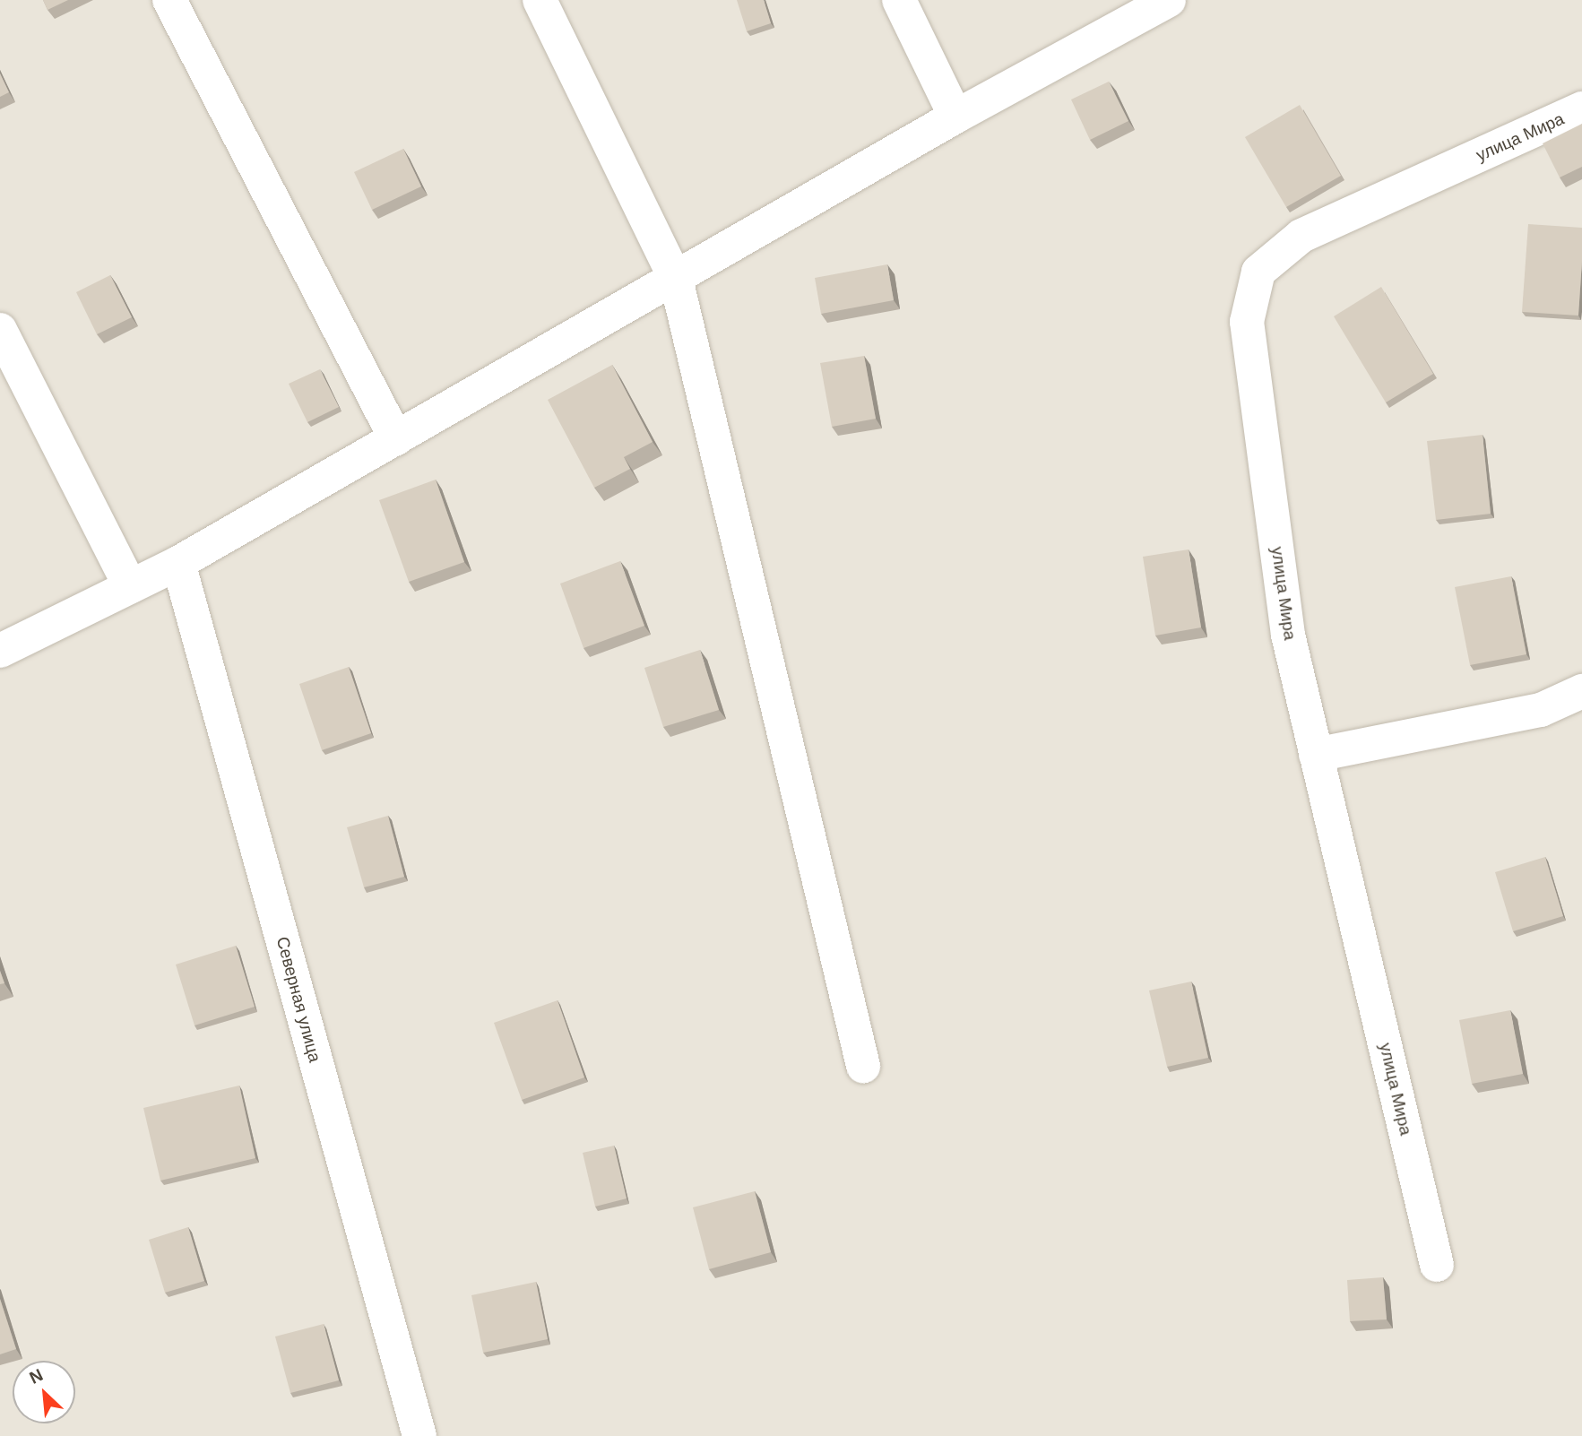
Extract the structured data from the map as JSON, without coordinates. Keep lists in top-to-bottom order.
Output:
{
  "streets": {
    "street": ["улица Мира", "Северная улица"]
  },
  "north": "top left"
}
